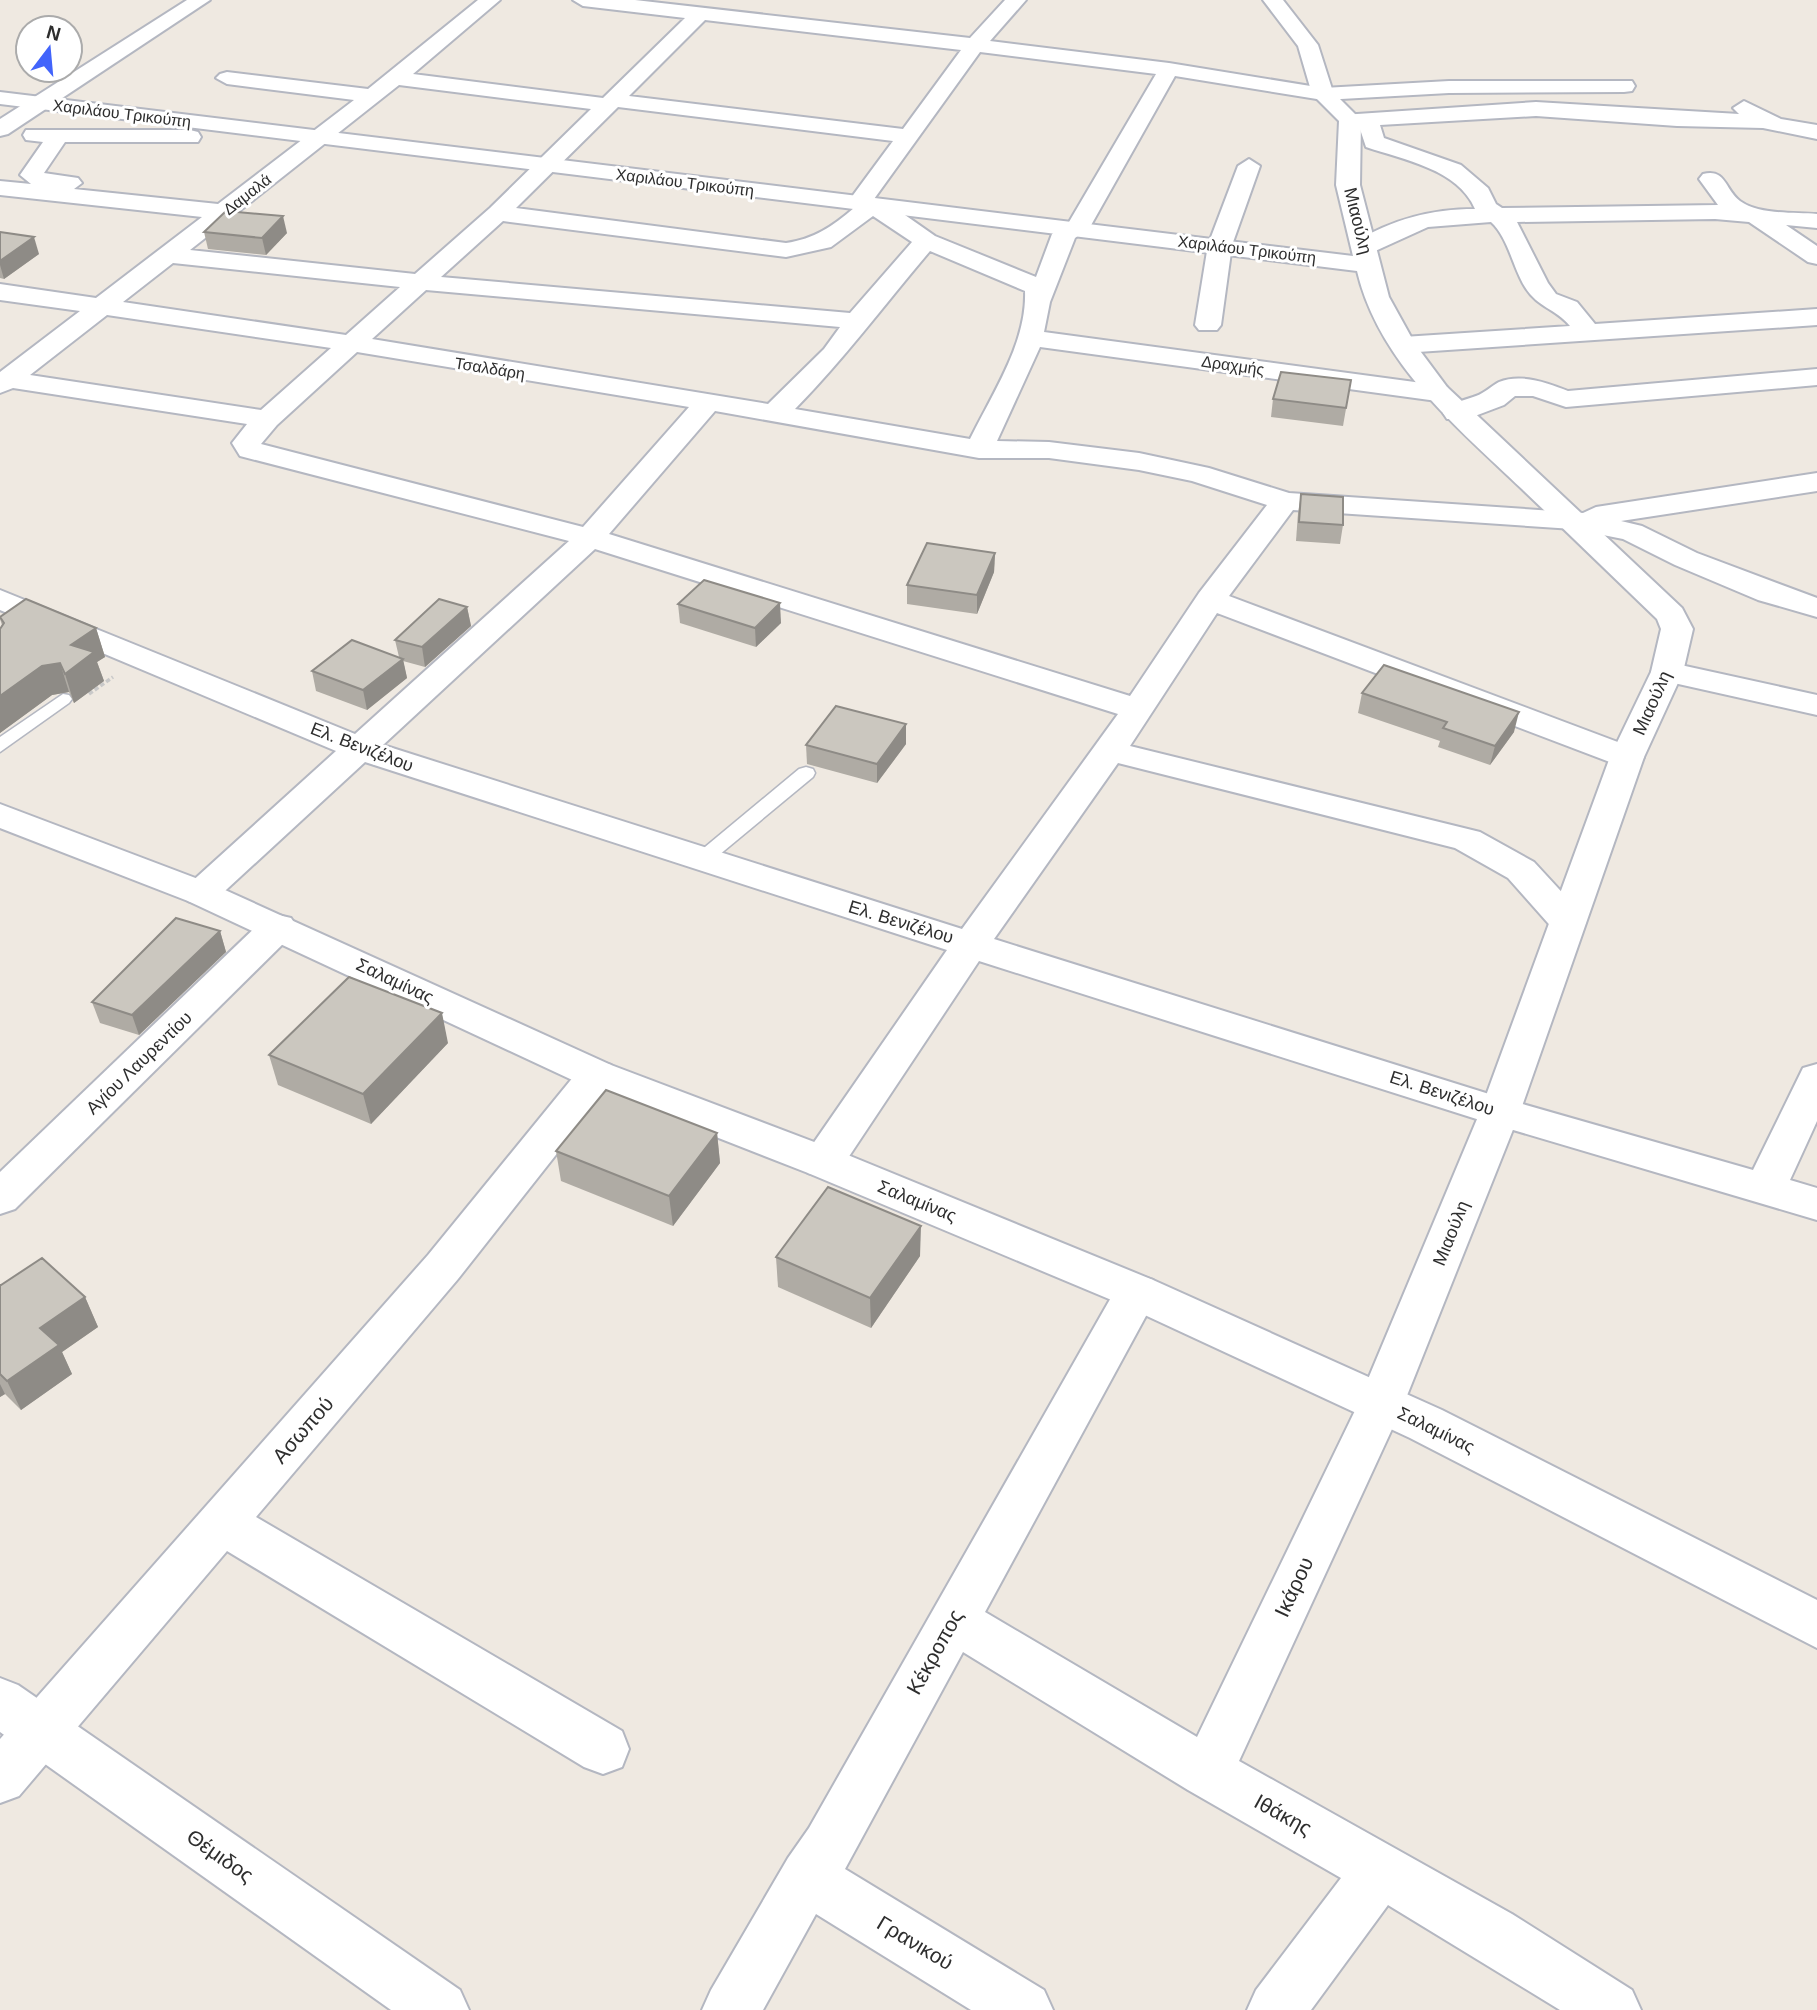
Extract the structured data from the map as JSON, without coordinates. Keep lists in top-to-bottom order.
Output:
{
  "streets": {
    "street": [
      "Χαριλάου Τρικούπη",
      "Δαμαλά",
      "Μιαούλη",
      "Δραχμής",
      "Τσαλδάρη",
      "Ελ. Βενιζέλου",
      "Σαλαμίνας",
      "Αγίου Λαυρεντίου",
      "Ασωπού",
      "Ικάρου",
      "Κέκροπος",
      "Ιθάκης",
      "Θέμιδος",
      "Γρανικού"
    ]
  },
  "crossings": [
    ["Χαριλάου Τρικούπη", "Δαμαλά"],
    ["Χαριλάου Τρικούπη", "Μιαούλη"],
    ["Δαμαλά", "Τσαλδάρη"],
    ["Μιαούλη", "Δραχμής"],
    ["Μιαούλη", "Τσαλδάρη"],
    ["Μιαούλη", "Ελ. Βενιζέλου"],
    ["Μιαούλη", "Σαλαμίνας"],
    ["Μιαούλη", "Ικάρου"],
    ["Σαλαμίνας", "Αγίου Λαυρεντίου"],
    ["Σαλαμίνας", "Ασωπού"],
    ["Σαλαμίνας", "Ικάρου"],
    ["Σαλαμίνας", "Κέκροπος"],
    ["Ασωπού", "Θέμιδος"],
    ["Ικάρου", "Ιθάκης"],
    ["Κέκροπος", "Ιθάκης"],
    ["Κέκροπος", "Γρανικού"]
  ],
  "north": "top"
}
